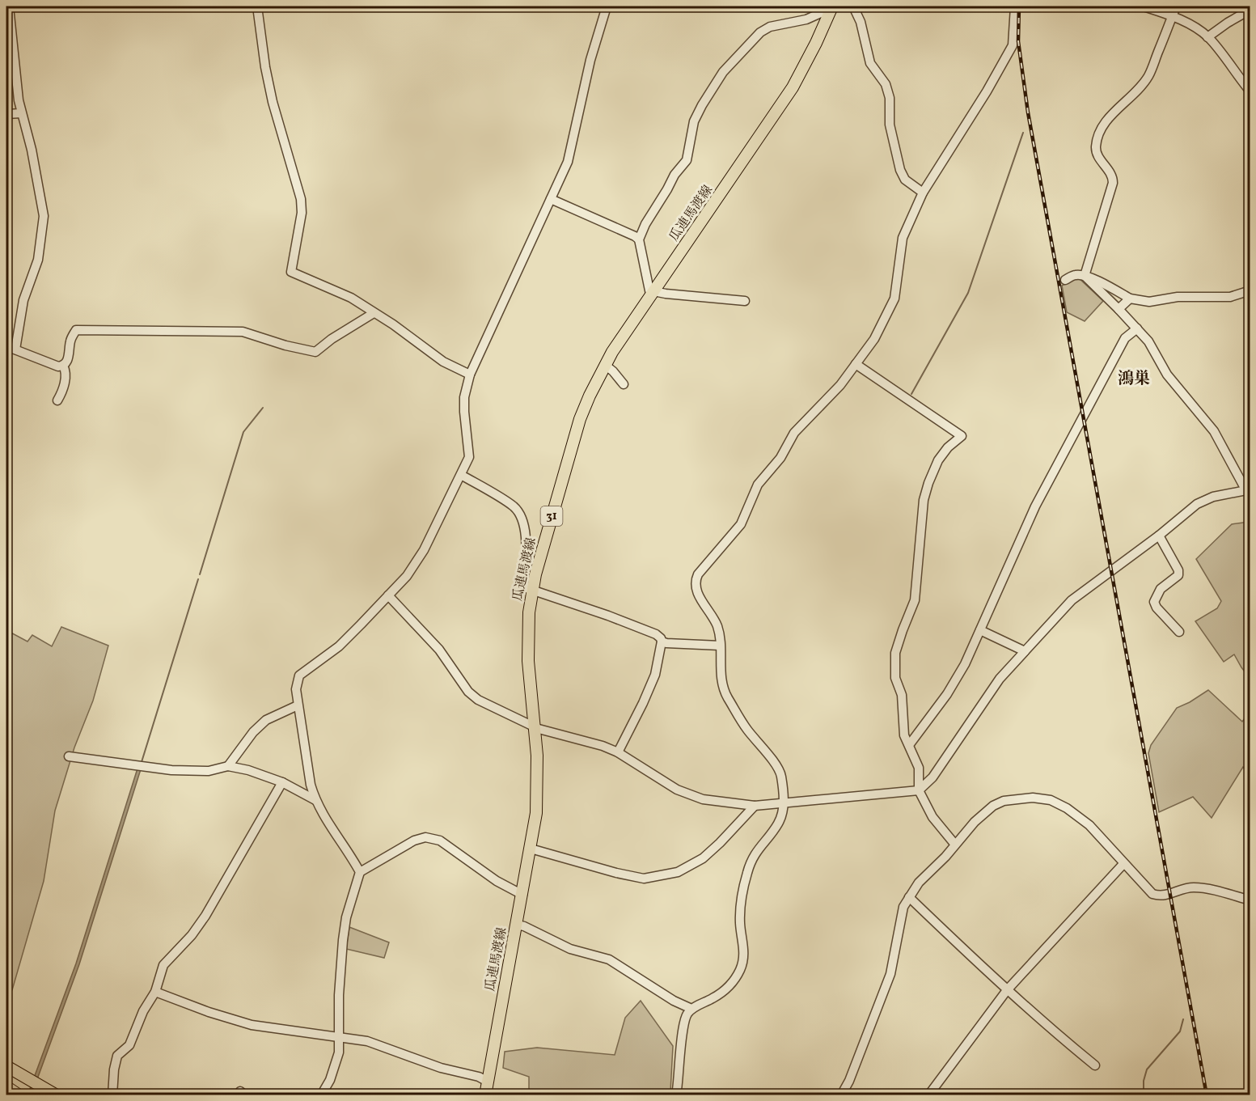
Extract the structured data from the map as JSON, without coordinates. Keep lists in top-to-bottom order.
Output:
{
  "streets": {
    "main road": ["瓜連馬渡線", "31"]
  },
  "districts": ["鴻巣"]
}
